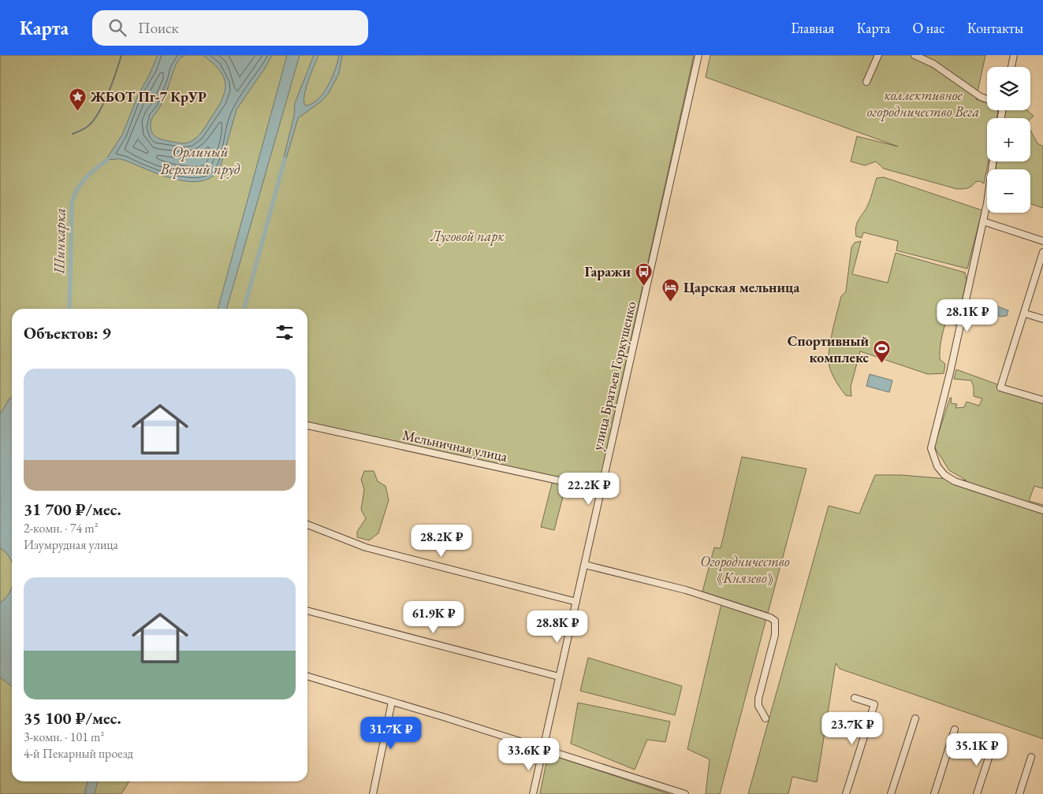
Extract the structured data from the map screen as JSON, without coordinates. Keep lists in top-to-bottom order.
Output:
{
  "streets": {
    "street": ["улица Братьев Горкушенко", "Мельничная улица"]
  },
  "crossings": [
    ["улица Братьев Горкушенко", "Мельничная улица"]
  ],
  "water": ["Орлиный Верхний пруд", "Шинкарка"],
  "parks": ["коллективное огородничество Вега", "Луговой парк", "Огородничество 《Князево》"],
  "places": {
    "place": ["ЖБОТ Пг-7 КрУР"],
    "bus stop": ["Гаражи"],
    "hotel": ["Царская мельница"],
    "sports": ["Спортивный комплекс"]
  },
  "page": {
    "header": "Карта",
    "search": "Поиск",
    "nav": [
      "Главная",
      "Карта",
      "О нас",
      "Контакты"
    ],
    "map_buttons": ["+", "−"],
    "price": [
      "28.1K ₽",
      "22.2K ₽",
      "28.2K ₽",
      "61.9K ₽",
      "28.8K ₽",
      "23.7K ₽",
      "31.7K ₽",
      "35.1K ₽",
      "33.6K ₽"
    ],
    "heading": "Объектов: 9",
    "list": [
      {
        "name": "31 700 ₽/мес.",
        "note": "2-комн. · 74 m² · Изумрудная улица"
      },
      {
        "name": "35 100 ₽/мес.",
        "note": "3-комн. · 101 m² · 4-й Пекарный проезд"
      }
    ]
  }
}
